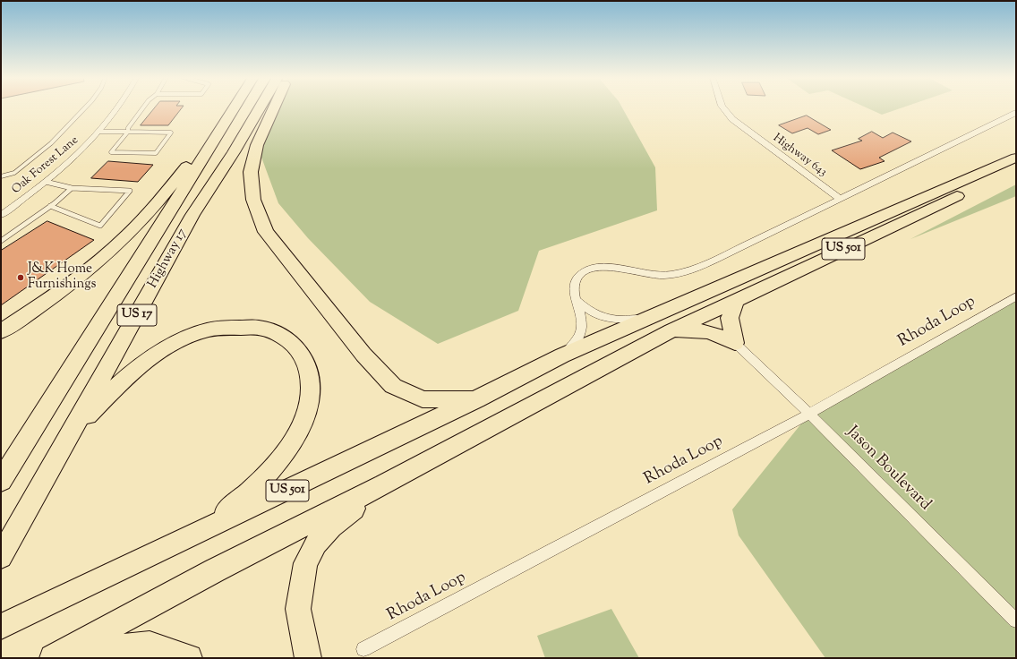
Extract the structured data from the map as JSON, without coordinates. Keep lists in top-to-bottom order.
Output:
{
  "streets": {
    "highway": ["US 501", "Highway 17", "US 17"],
    "street": [
      "Highway 643",
      "Oak Forest Lane",
      "Rhoda Loop",
      "Jason Boulevard"
    ]
  },
  "crossings": [
    ["Rhoda Loop", "Jason Boulevard"]
  ],
  "places": ["J&K Home Furnishings"]
}
